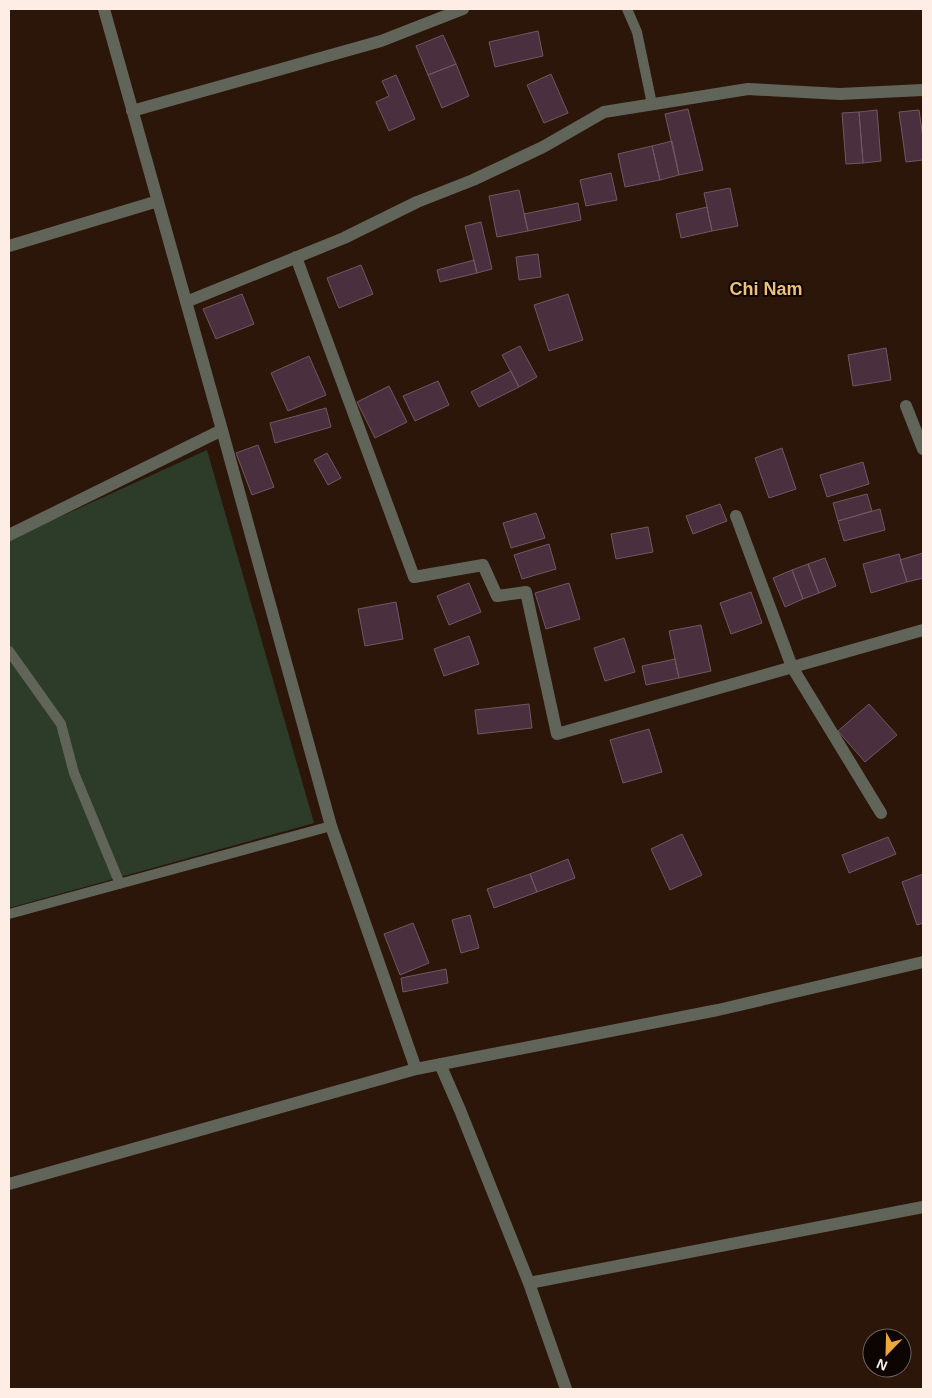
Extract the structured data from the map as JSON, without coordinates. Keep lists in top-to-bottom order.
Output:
{
  "districts": ["Chi Nam"],
  "north": "bottom left"
}
